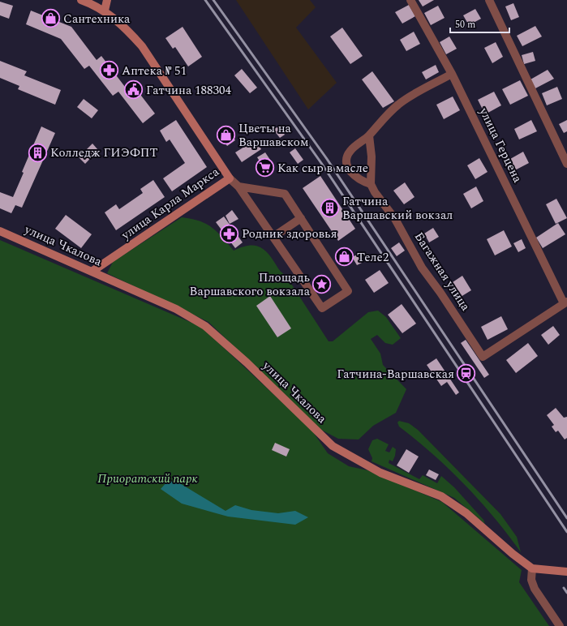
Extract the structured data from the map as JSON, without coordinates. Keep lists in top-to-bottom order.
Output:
{
  "streets": {
    "main road": ["улица Карла Маркса", "улица Чкалова"],
    "street": ["улица Герцена", "Багажная улица"]
  },
  "crossings": [
    ["улица Герцена", "Багажная улица"],
    ["улица Карла Маркса", "улица Чкалова"]
  ],
  "parks": ["Приоратский парк"],
  "places": {
    "shop": ["Сантехника", "Цветы на Варшавском", "Теле2"],
    "pharmacy": ["Аптека № 51", "Родник здоровья"],
    "public building": ["Гатчина 188304"],
    "building": ["Колледж ГИЭФПТ", "Гатчина Варшавский вокзал"],
    "supermarket": ["Как сыр в масле"],
    "place": ["Площадь Варшавского вокзала"],
    "station": ["Гатчина-Варшавская"]
  },
  "scale_bar": "50 m"
}
